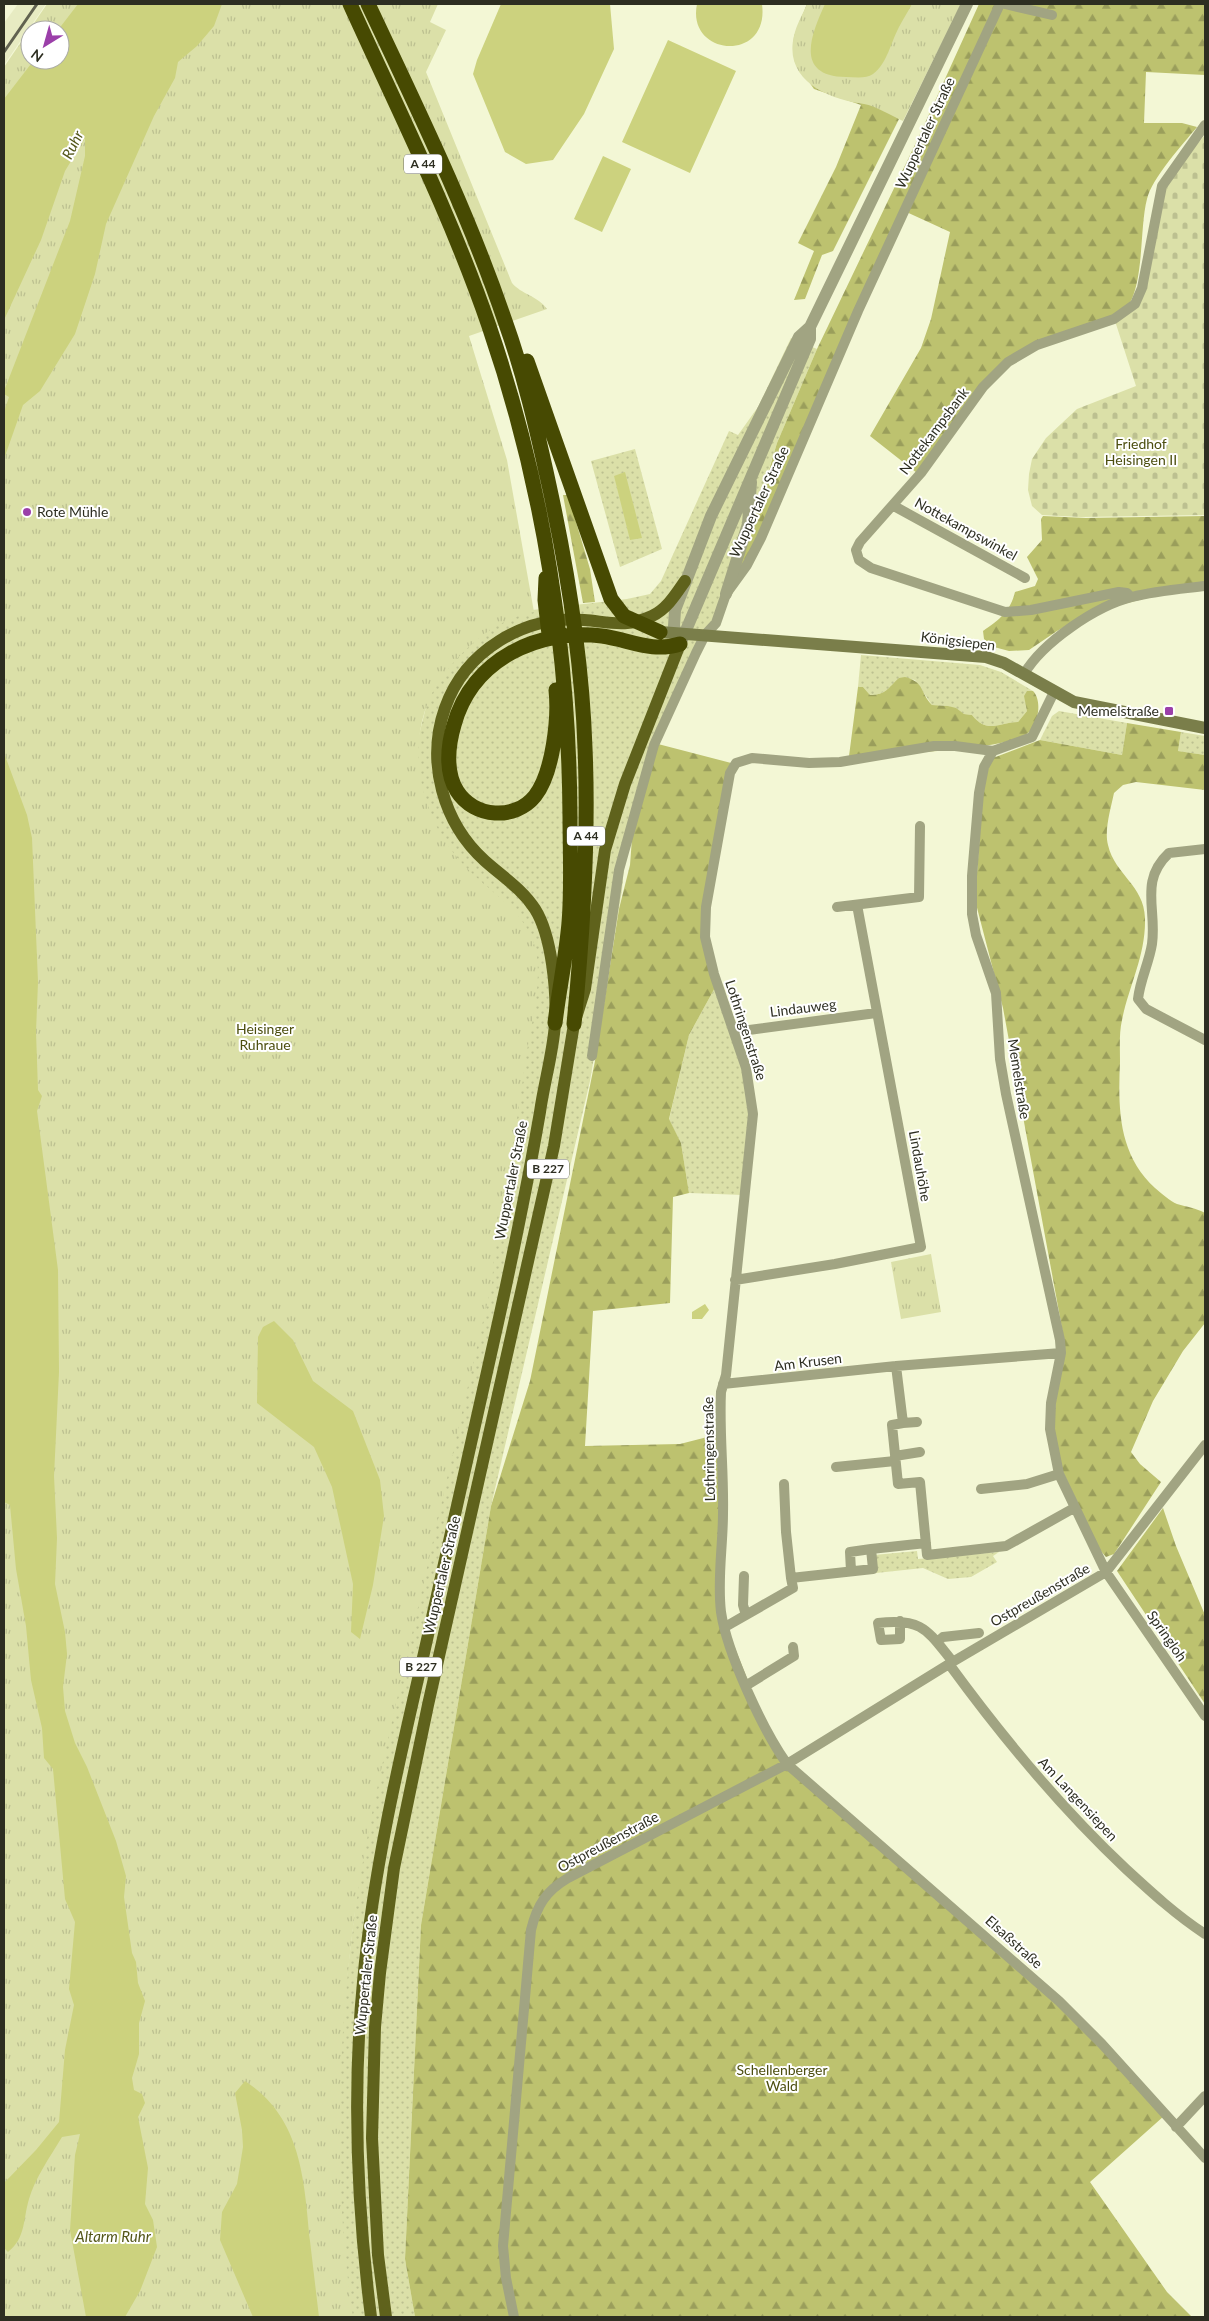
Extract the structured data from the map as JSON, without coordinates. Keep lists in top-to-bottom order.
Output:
{
  "streets": {
    "highway": ["A 44"],
    "main road": ["Wuppertaler Straße", "Königsiepen", "B 227"],
    "street": [
      "Nottekampsbank",
      "Nottekampswinkel",
      "Lindauweg",
      "Lothringenstraße",
      "Memelstraße",
      "Lindauhöhe",
      "Am Krusen",
      "Ostpreußenstraße",
      "Springloh",
      "Am Langensiepen",
      "Elsaßstraße"
    ]
  },
  "crossings": [
    ["Wuppertaler Straße", "A 44"],
    ["Wuppertaler Straße", "Königsiepen"],
    ["Nottekampsbank", "Nottekampswinkel"],
    ["Lindauweg", "Lothringenstraße"],
    ["Lindauweg", "Lindauhöhe"],
    ["Lothringenstraße", "Memelstraße"],
    ["Lothringenstraße", "Lindauhöhe"],
    ["Lothringenstraße", "Am Krusen"],
    ["Lothringenstraße", "Ostpreußenstraße"],
    ["Lothringenstraße", "Elsaßstraße"],
    ["Memelstraße", "Am Krusen"],
    ["Memelstraße", "Ostpreußenstraße"],
    ["Memelstraße", "Springloh"],
    ["Ostpreußenstraße", "Springloh"],
    ["Ostpreußenstraße", "Am Langensiepen"],
    ["Ostpreußenstraße", "Elsaßstraße"]
  ],
  "water": ["Ruhr", "Altarm Ruhr"],
  "parks": ["Friedhof Heisingen II", "Heisinger Ruhraue", "Schellenberger Wald"],
  "places": {
    "other": ["Rote Mühle"],
    "transit": ["Memelstraße"]
  },
  "north": "bottom left"
}
